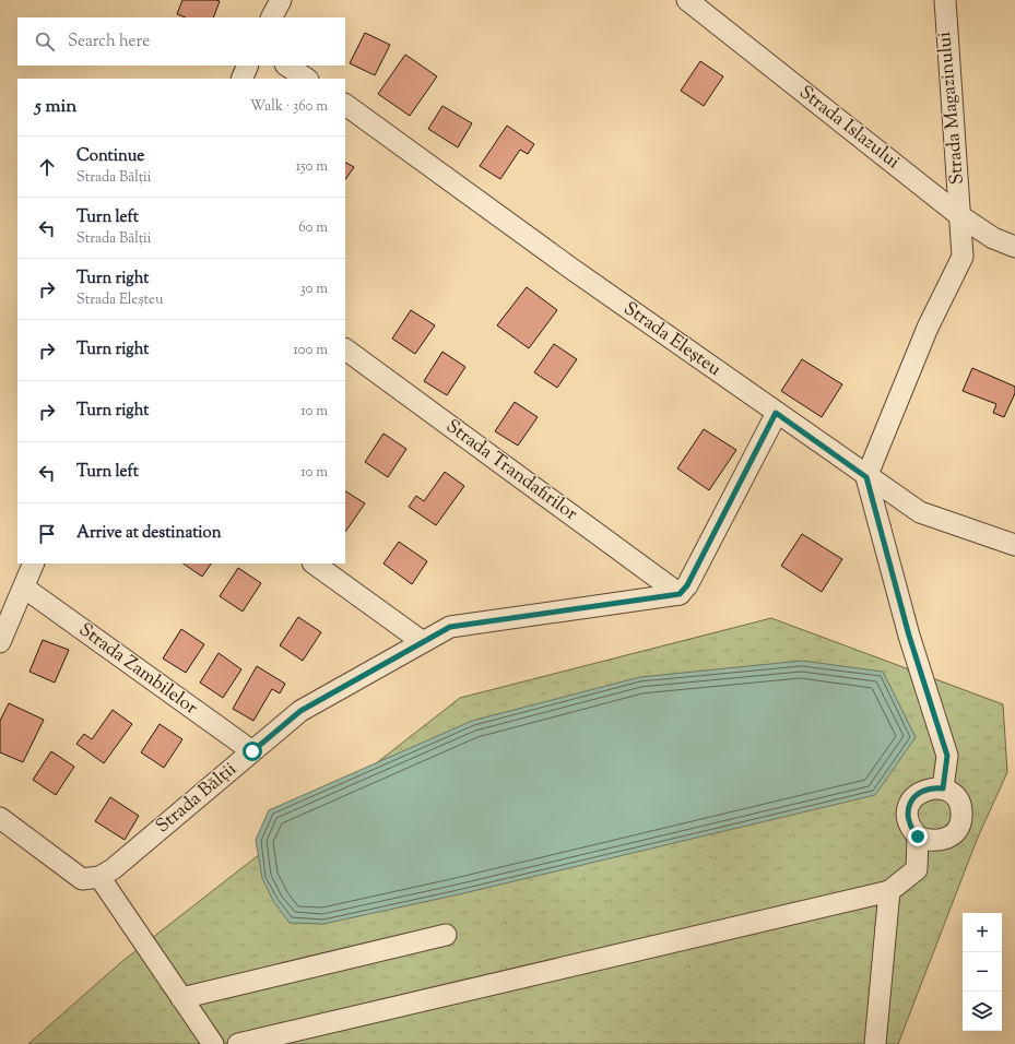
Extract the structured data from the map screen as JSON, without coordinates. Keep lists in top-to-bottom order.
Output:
{
  "streets": {
    "street": [
      "Strada Magazinului",
      "Strada Islazului",
      "Strada Eleșteu",
      "Strada Trandafirilor",
      "Strada Zambilelor",
      "Strada Bălții"
    ]
  },
  "crossings": [
    ["Strada Magazinului", "Strada Islazului"],
    ["Strada Magazinului", "Strada Eleșteu"],
    ["Strada Trandafirilor", "Strada Bălții"],
    ["Strada Zambilelor", "Strada Bălții"]
  ],
  "page": {
    "search": "Search here",
    "heading": ["5 min", "Walk · 360 m"],
    "list": [
      ["Continue", "Strada Bălții", "150 m"],
      ["Turn left", "Strada Bălții", "60 m"],
      ["Turn right", "Strada Eleșteu", "30 m"],
      ["Turn right", "100 m"],
      ["Turn right", "10 m"],
      ["Turn left", "10 m"],
      "Arrive at destination"
    ],
    "map_buttons": ["+", "−"]
  }
}
